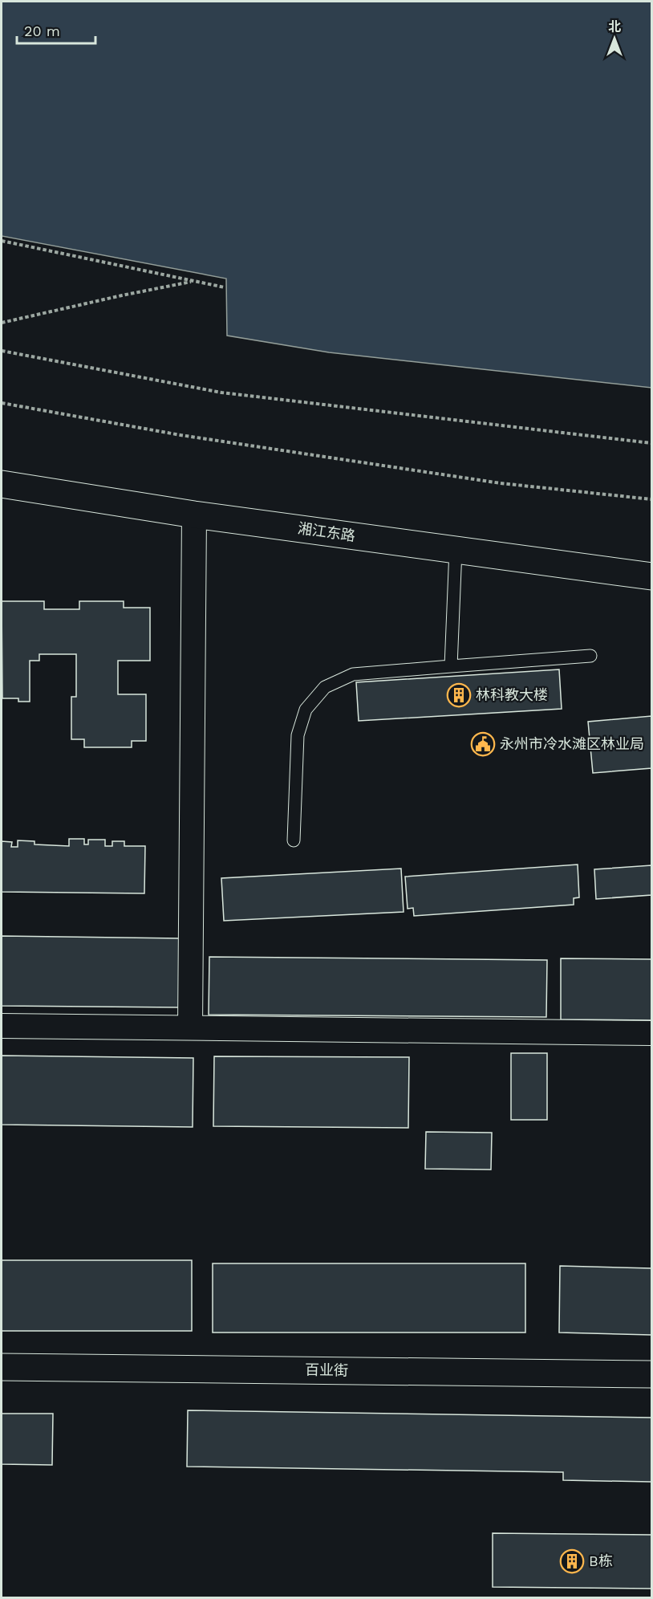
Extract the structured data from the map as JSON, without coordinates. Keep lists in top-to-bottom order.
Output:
{
  "streets": {
    "main road": ["湘江东路", "百业街"]
  },
  "places": {
    "building": ["林科教大楼", "B栋"],
    "public building": ["永州市冷水滩区林业局"]
  },
  "scale_bar": "20 m",
  "north": "top"
}
